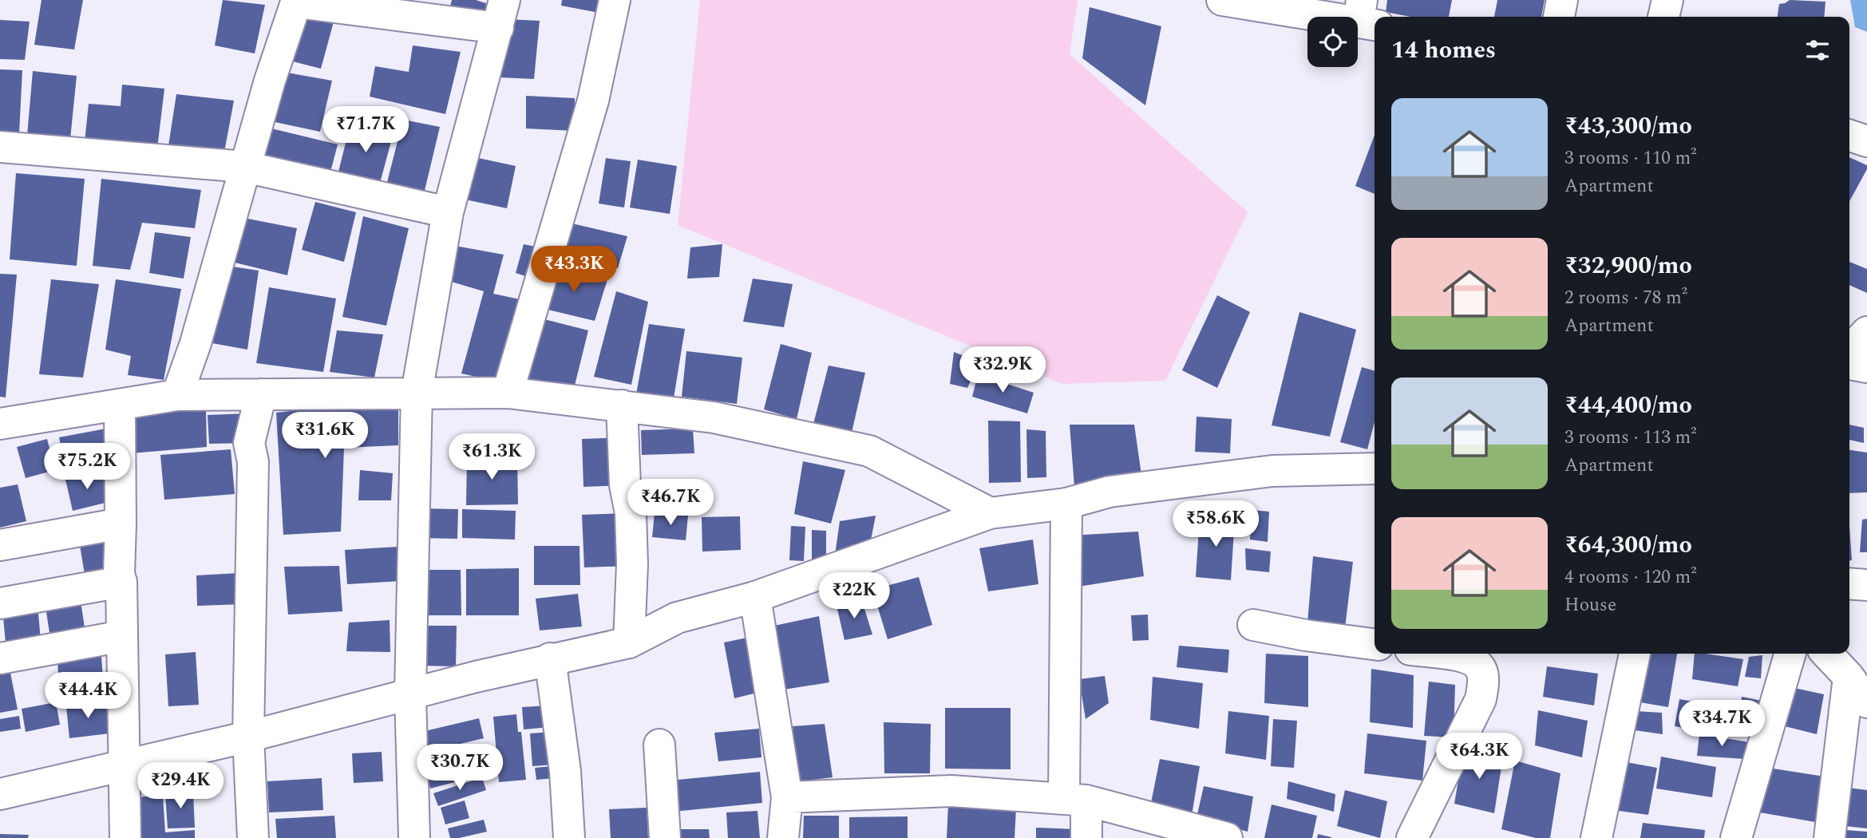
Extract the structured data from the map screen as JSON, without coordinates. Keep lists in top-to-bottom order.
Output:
{
  "page": {
    "heading": "14 homes",
    "list": [
      {
        "name": "₹43,300/mo",
        "note": "3 rooms · 110 m² · Apartment"
      },
      {
        "name": "₹32,900/mo",
        "note": "2 rooms · 78 m² · Apartment"
      },
      {
        "name": "₹44,400/mo",
        "note": "3 rooms · 113 m² · Apartment"
      },
      {
        "name": "₹64,300/mo",
        "note": "4 rooms · 120 m² · House"
      }
    ],
    "price": [
      "₹71.7K",
      "₹43.3K",
      "₹32.9K",
      "₹31.6K",
      "₹61.3K",
      "₹75.2K",
      "₹46.7K",
      "₹58.6K",
      "₹22K",
      "₹44.4K",
      "₹34.7K",
      "₹64.3K",
      "₹30.7K",
      "₹29.4K"
    ]
  }
}
